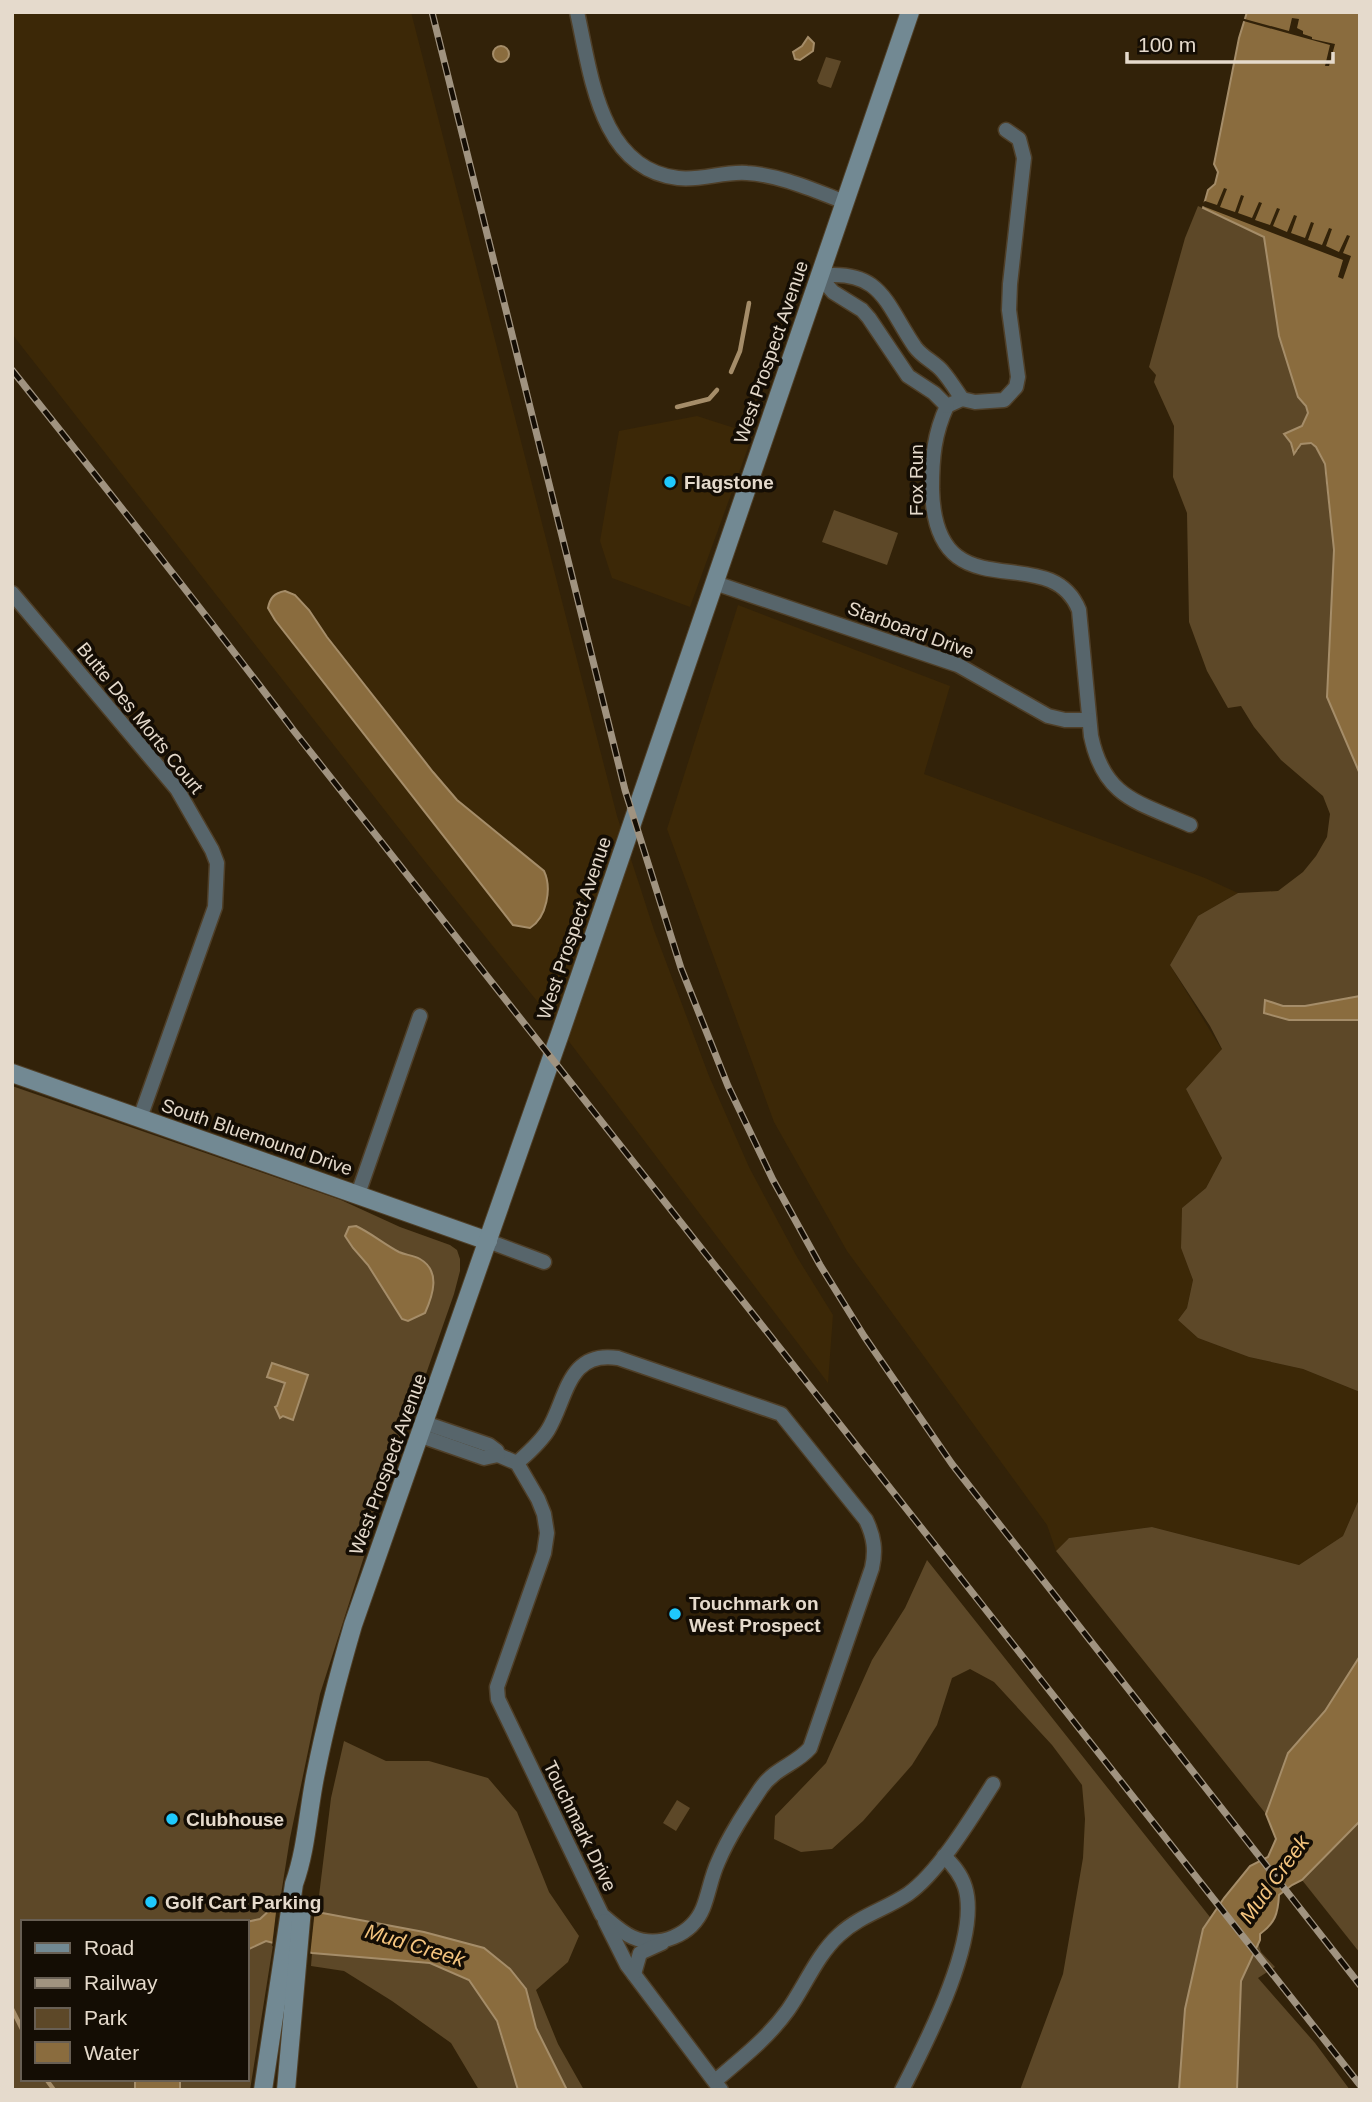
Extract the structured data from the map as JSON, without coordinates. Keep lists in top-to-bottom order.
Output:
{
  "streets": {
    "main road": ["West Prospect Avenue", "South Bluemound Drive"],
    "street": [
      "Fox Run",
      "Starboard Drive",
      "Butte Des Morts Court",
      "Touchmark Drive"
    ]
  },
  "crossings": [
    ["West Prospect Avenue", "Starboard Drive"],
    ["West Prospect Avenue", "South Bluemound Drive"],
    ["Fox Run", "Starboard Drive"],
    ["Butte Des Morts Court", "South Bluemound Drive"]
  ],
  "water": ["Mud Creek"],
  "places": [
    "Flagstone",
    "Touchmark on West Prospect",
    "Clubhouse",
    "Golf Cart Parking"
  ],
  "legend": [
    "Road",
    "Railway",
    "Park",
    "Water"
  ],
  "scale_bar": "100 m"
}
